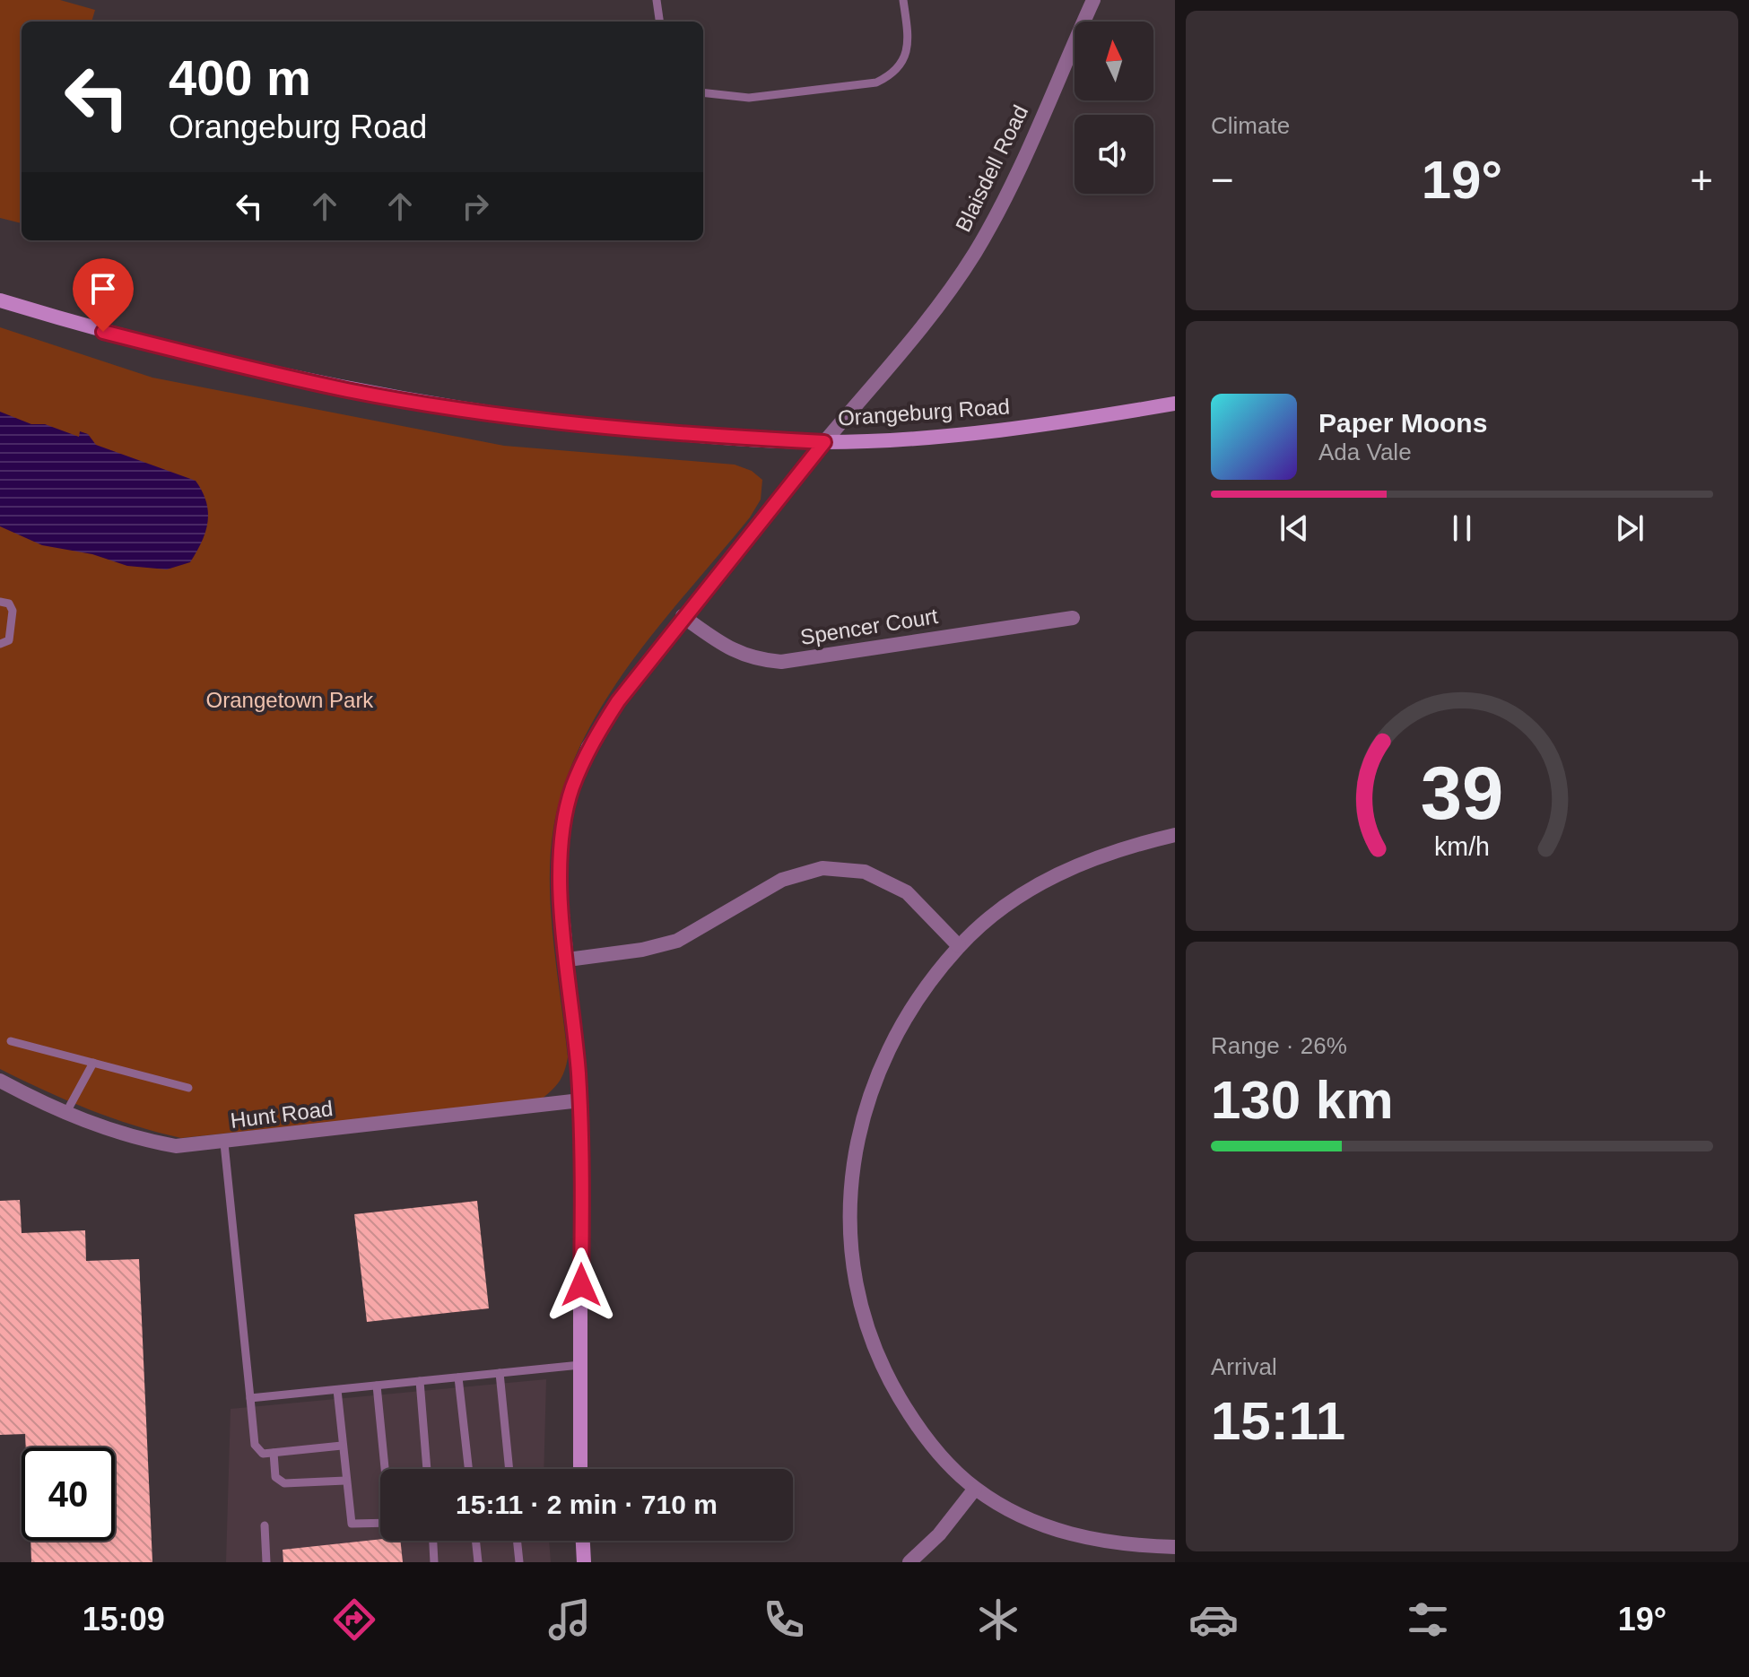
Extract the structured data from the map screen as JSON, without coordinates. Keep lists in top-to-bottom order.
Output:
{
  "streets": {
    "main road": ["Orangeburg Road"],
    "street": ["Blaisdell Road", "Spencer Court", "Hunt Road"]
  },
  "crossings": [
    ["Blaisdell Road", "Orangeburg Road"]
  ],
  "parks": ["Orangetown Park"],
  "north": "top",
  "page": {
    "tile": [
      "Climate",
      ["Range · 26%", "130 km"],
      ["Arrival", "15:11"]
    ],
    "turn": ["400 m", "Orangeburg Road"],
    "heat": ["−", "19°", "+"],
    "song": ["Paper Moons", "Ada Vale"],
    "limit": "40",
    "trip": "15:11 · 2 min · 710 m",
    "tabs": ["15:09", "19°"],
    "gauge": ["39", "km/h"]
  }
}
